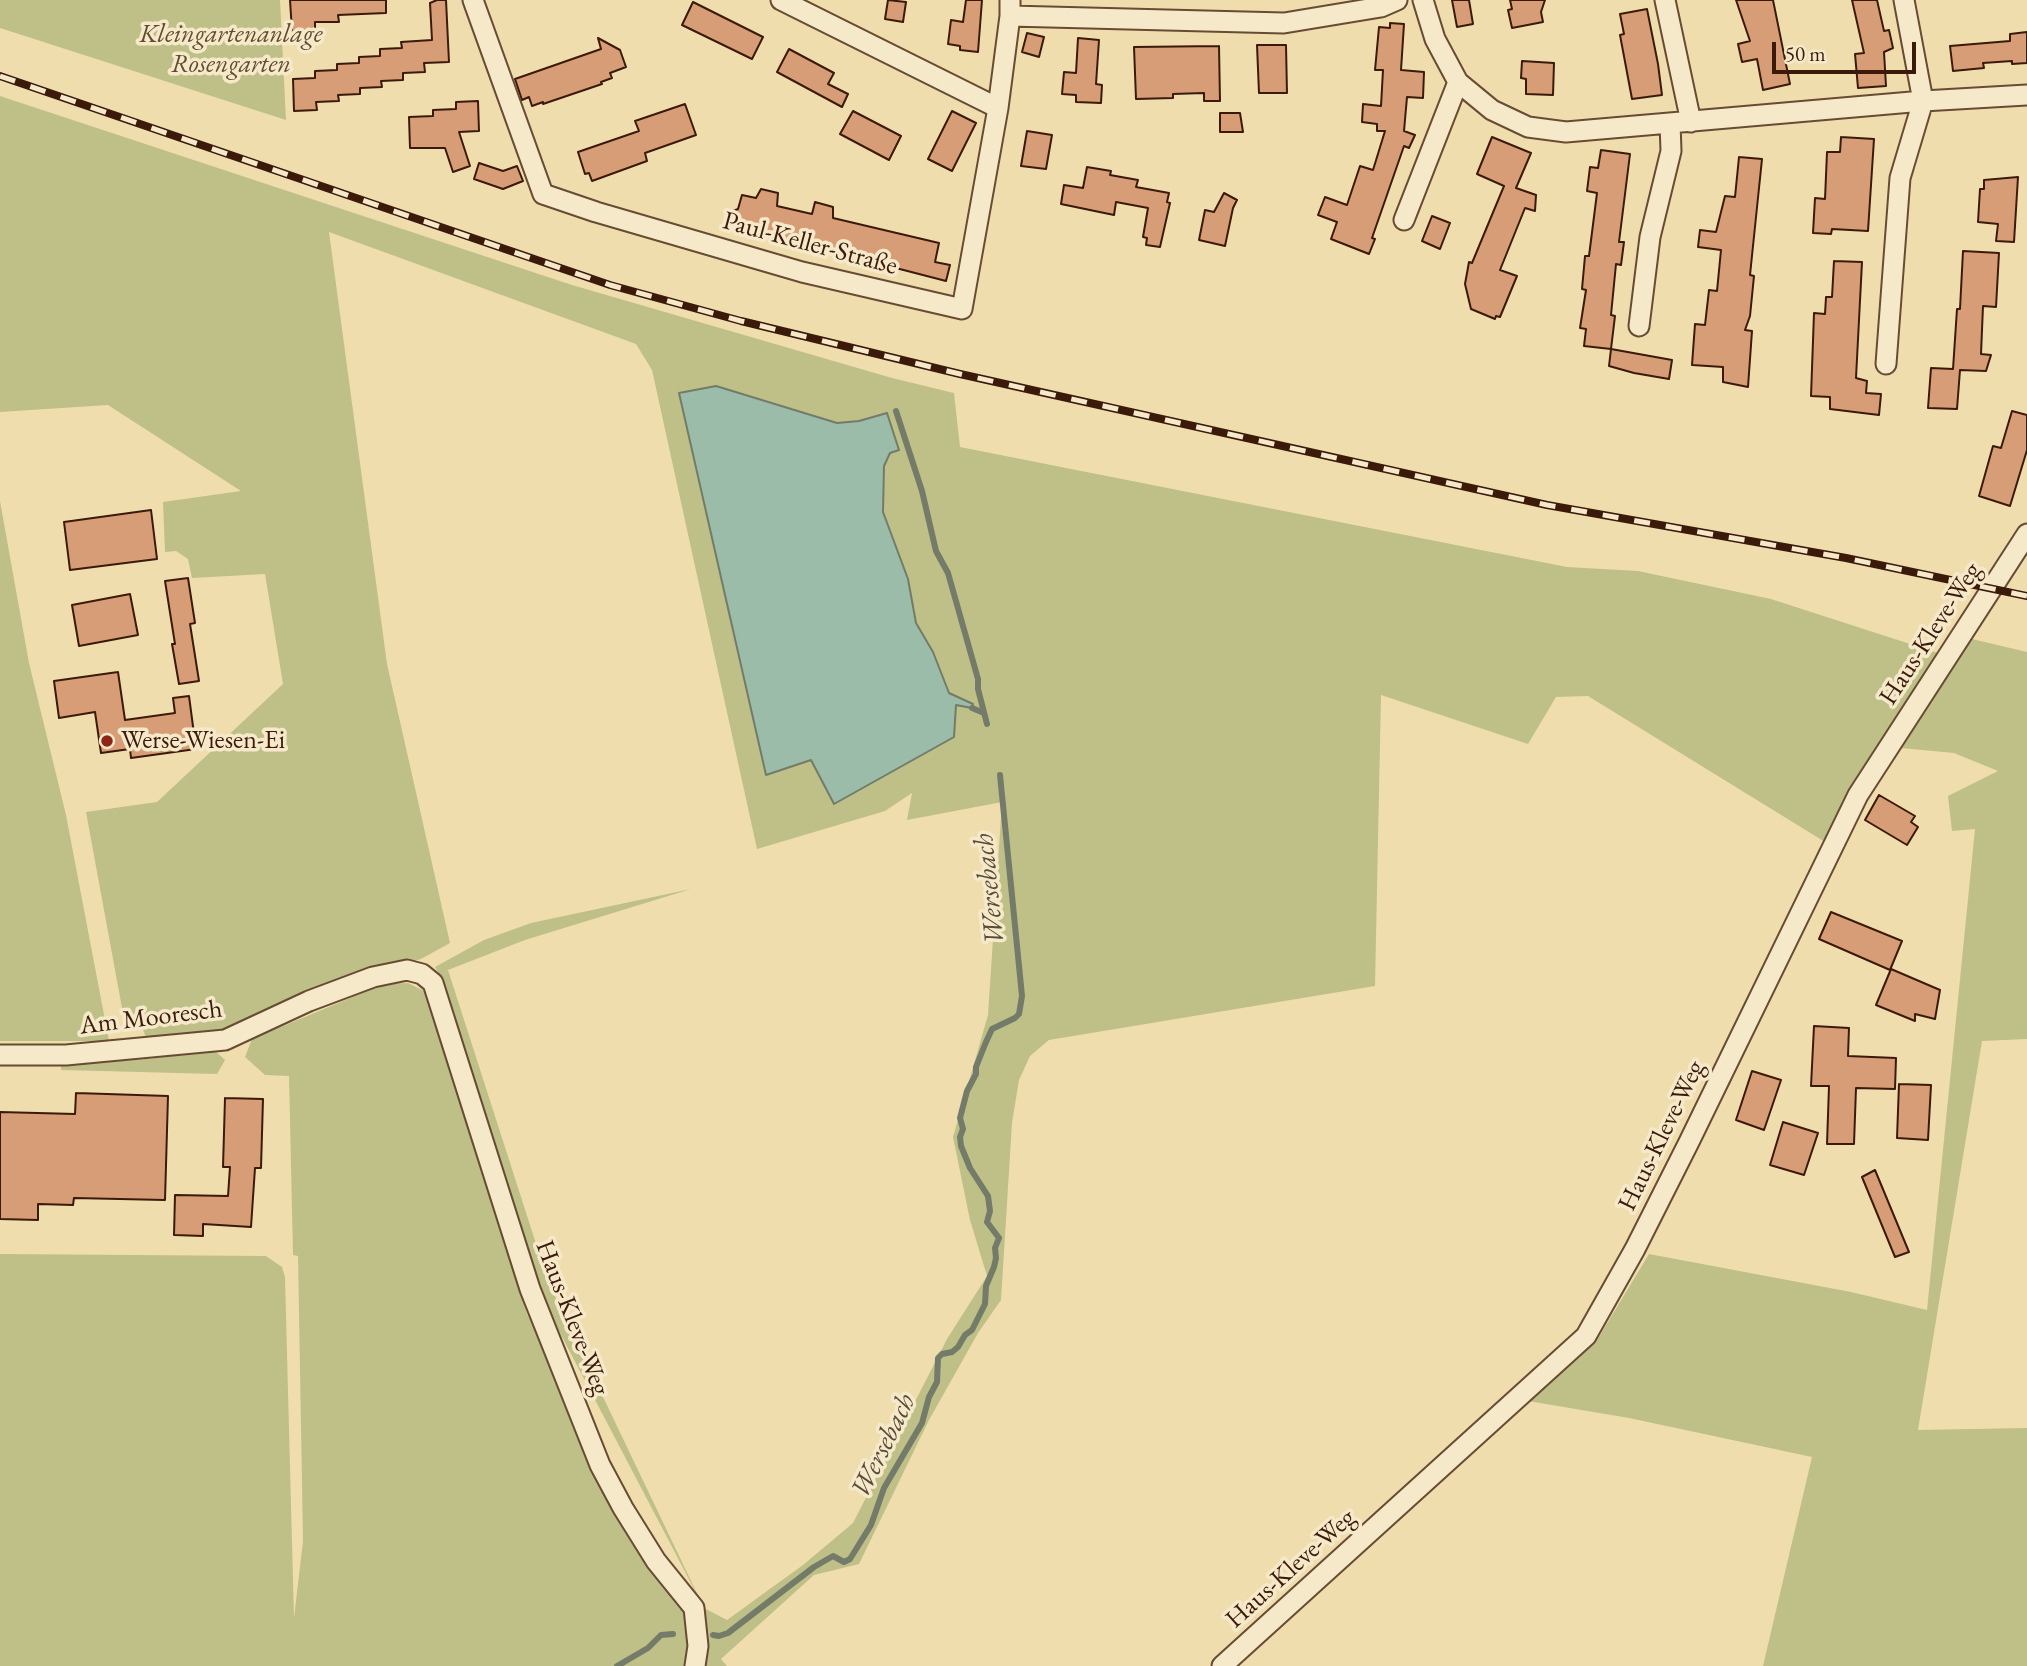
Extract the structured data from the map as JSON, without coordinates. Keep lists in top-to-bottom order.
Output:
{
  "streets": {
    "street": ["Paul-Keller-Straße", "Haus-Kleve-Weg", "Am Mooresch"]
  },
  "crossings": [
    ["Haus-Kleve-Weg", "Am Mooresch"]
  ],
  "water": ["Wersebach"],
  "parks": ["Kleingartenanlage Rosengarten"],
  "places": ["Werse-Wiesen-Ei"],
  "scale_bar": "50 m"
}
